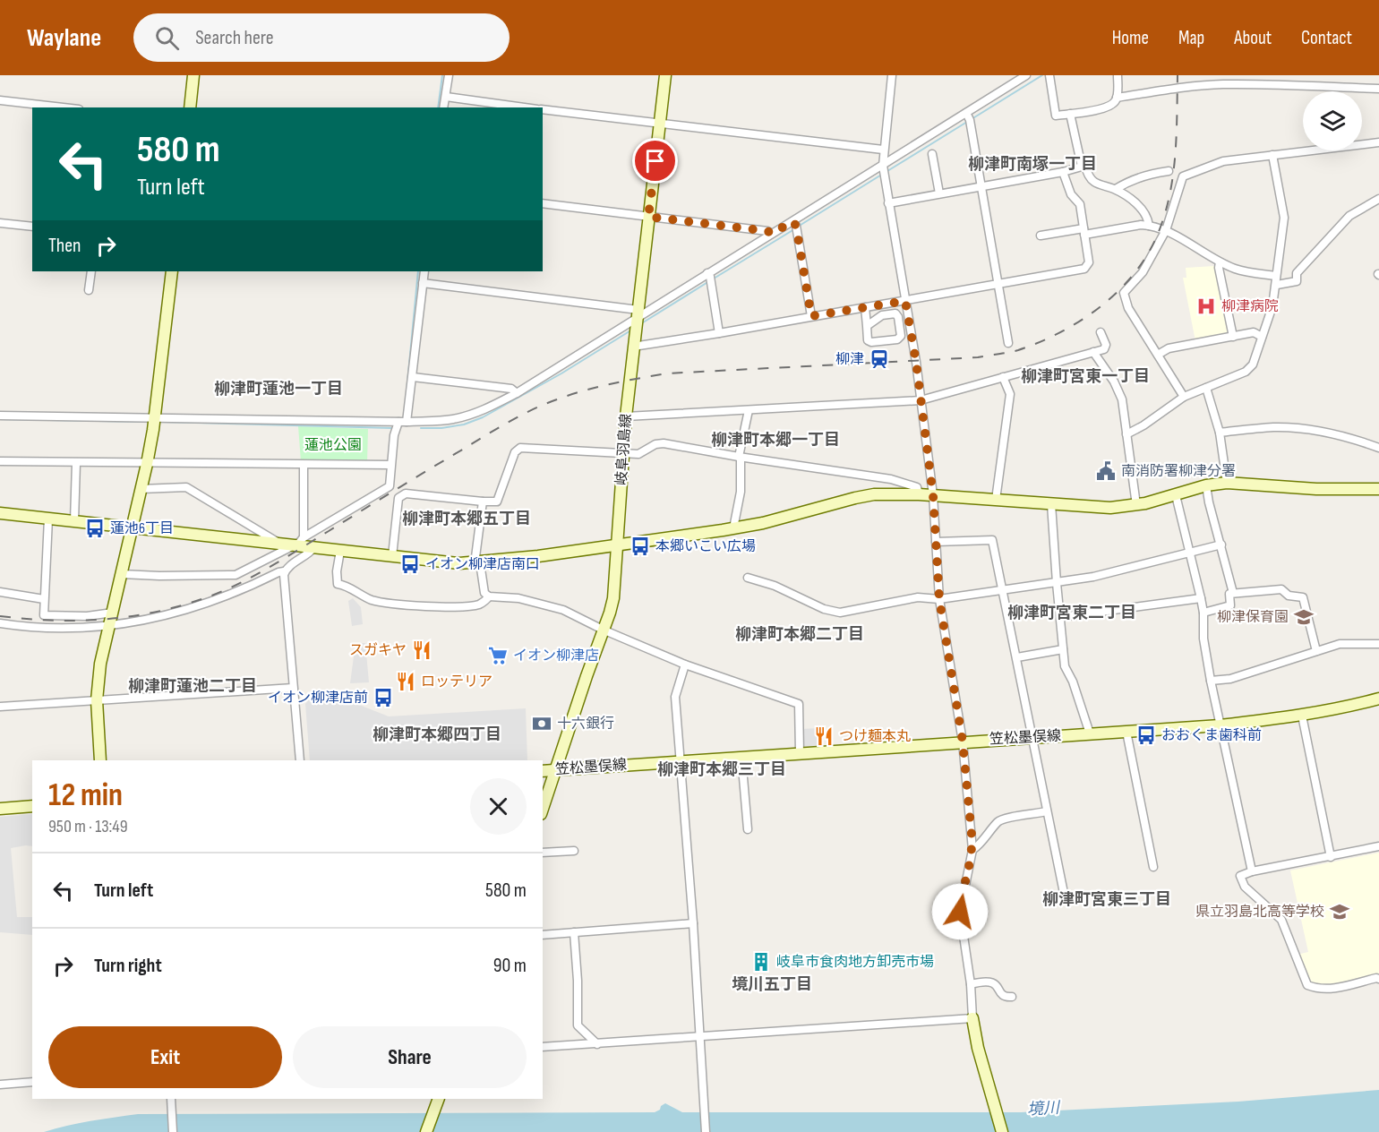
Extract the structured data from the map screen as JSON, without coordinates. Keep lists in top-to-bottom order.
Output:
{
  "streets": {
    "street": ["岐阜羽島線", "笠松墨俣線"]
  },
  "crossings": [
    ["岐阜羽島線", "笠松墨俣線"]
  ],
  "districts": [
    "柳津町南塚一丁目",
    "柳津町宮東一丁目",
    "柳津町蓮池一丁目",
    "柳津町本郷一丁目",
    "柳津町本郷五丁目",
    "柳津町宮東二丁目",
    "柳津町本郷二丁目",
    "柳津町蓮池二丁目",
    "柳津町本郷四丁目",
    "柳津町本郷三丁目",
    "柳津町宮東三丁目",
    "境川五丁目"
  ],
  "water": ["境川"],
  "parks": ["蓮池公園"],
  "places": {
    "hospital": ["柳津病院"],
    "station": ["柳津"],
    "public building": ["南消防署柳津分署"],
    "bus stop": [
      "蓮池6丁目",
      "本郷いこい広場",
      "イオン柳津店南口",
      "イオン柳津店前",
      "おおくま歯科前"
    ],
    "school or university": ["柳津保育園", "県立羽島北高等学校"],
    "restaurant": ["スガキヤ", "ロッテリア", "つけ麺本丸"],
    "supermarket": ["イオン柳津店"],
    "bank": ["十六銀行"],
    "building": ["岐阜市食肉地方卸売市場"]
  },
  "page": {
    "header": "Waylane",
    "search": "Search here",
    "nav": [
      "Home",
      "Map",
      "About",
      "Contact"
    ],
    "turn": ["580 m", "Turn left"],
    "then": "Then",
    "heading": ["12 min", "950 m · 13:49"],
    "list": [
      {
        "name": "Turn left",
        "value": "580 m"
      },
      {
        "name": "Turn right",
        "value": "90 m"
      }
    ],
    "buttons": ["Exit", "Share"]
  }
}
